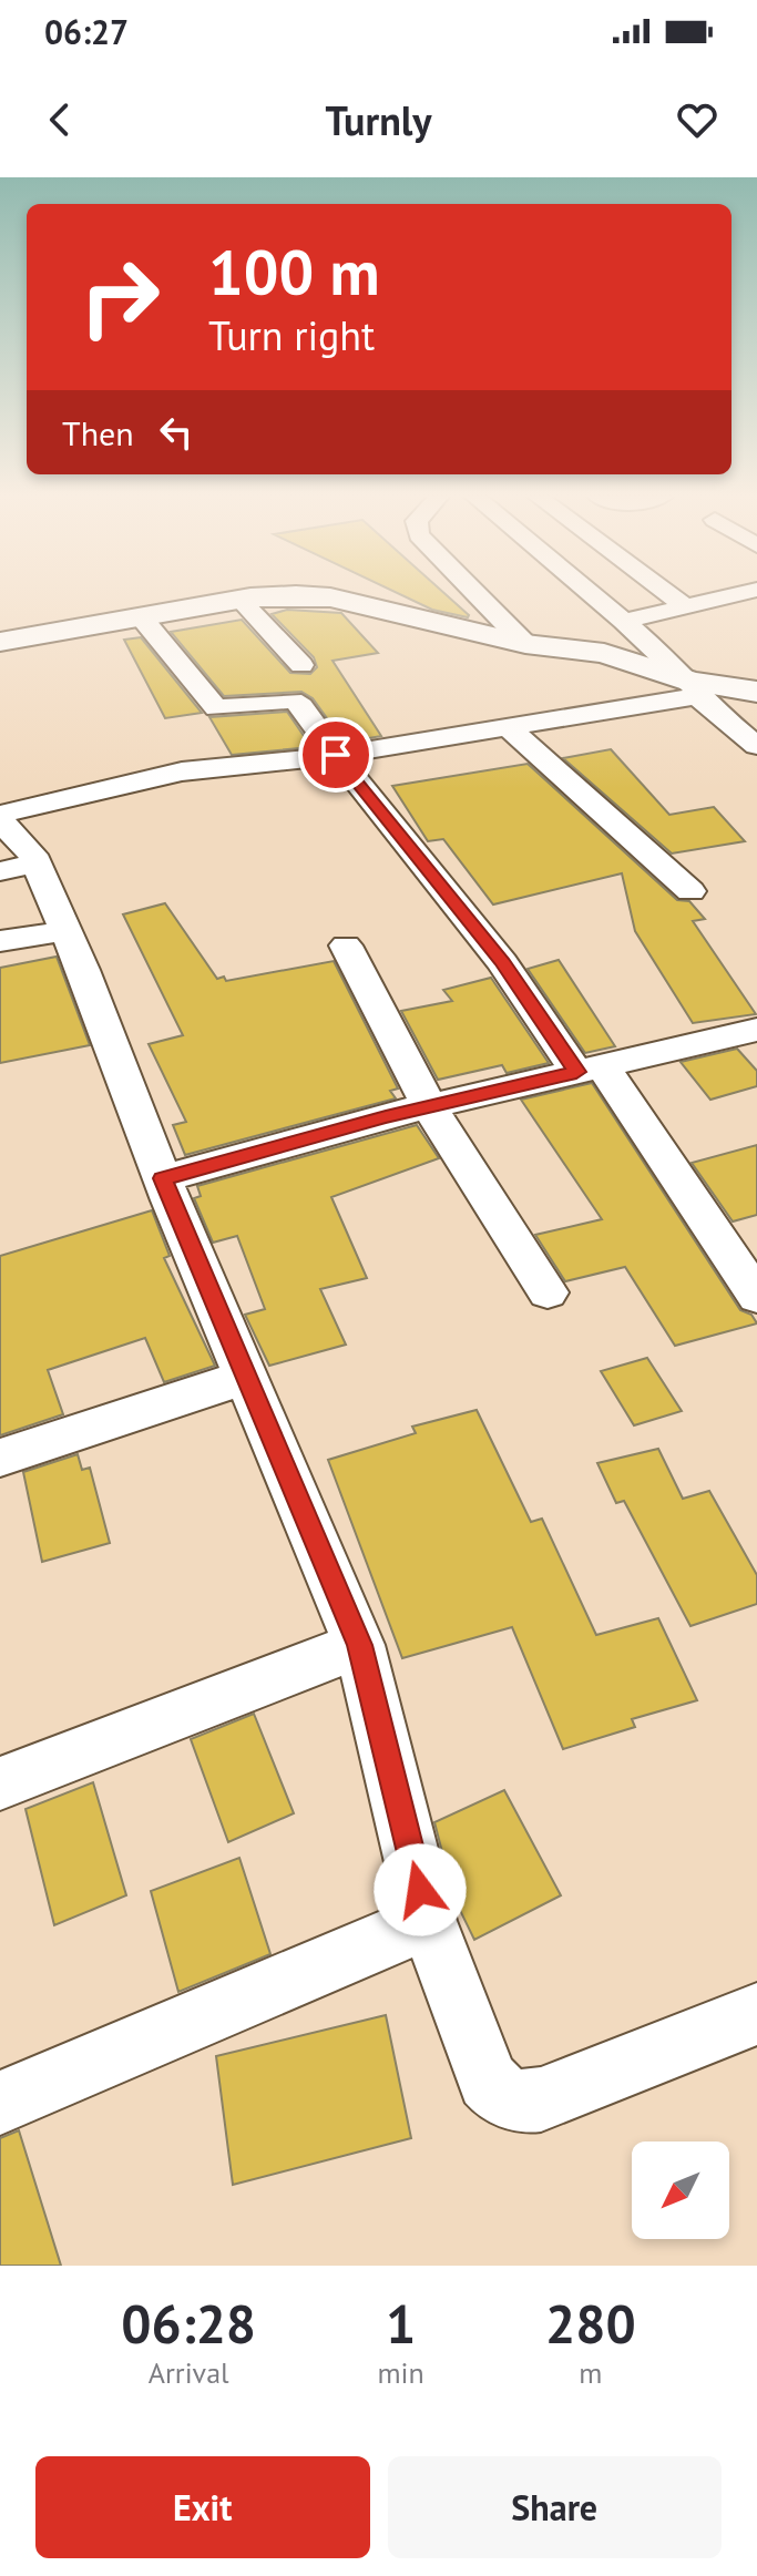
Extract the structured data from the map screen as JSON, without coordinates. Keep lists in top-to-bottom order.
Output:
{
  "north": "bottom left",
  "page": {
    "status": "06:27",
    "header": "Turnly",
    "turn": ["100 m", "Turn right"],
    "then": "Then",
    "eta": [
      "06:28",
      "Arrival",
      "1",
      "min",
      "280",
      "m"
    ],
    "buttons": ["Exit", "Share"]
  }
}
